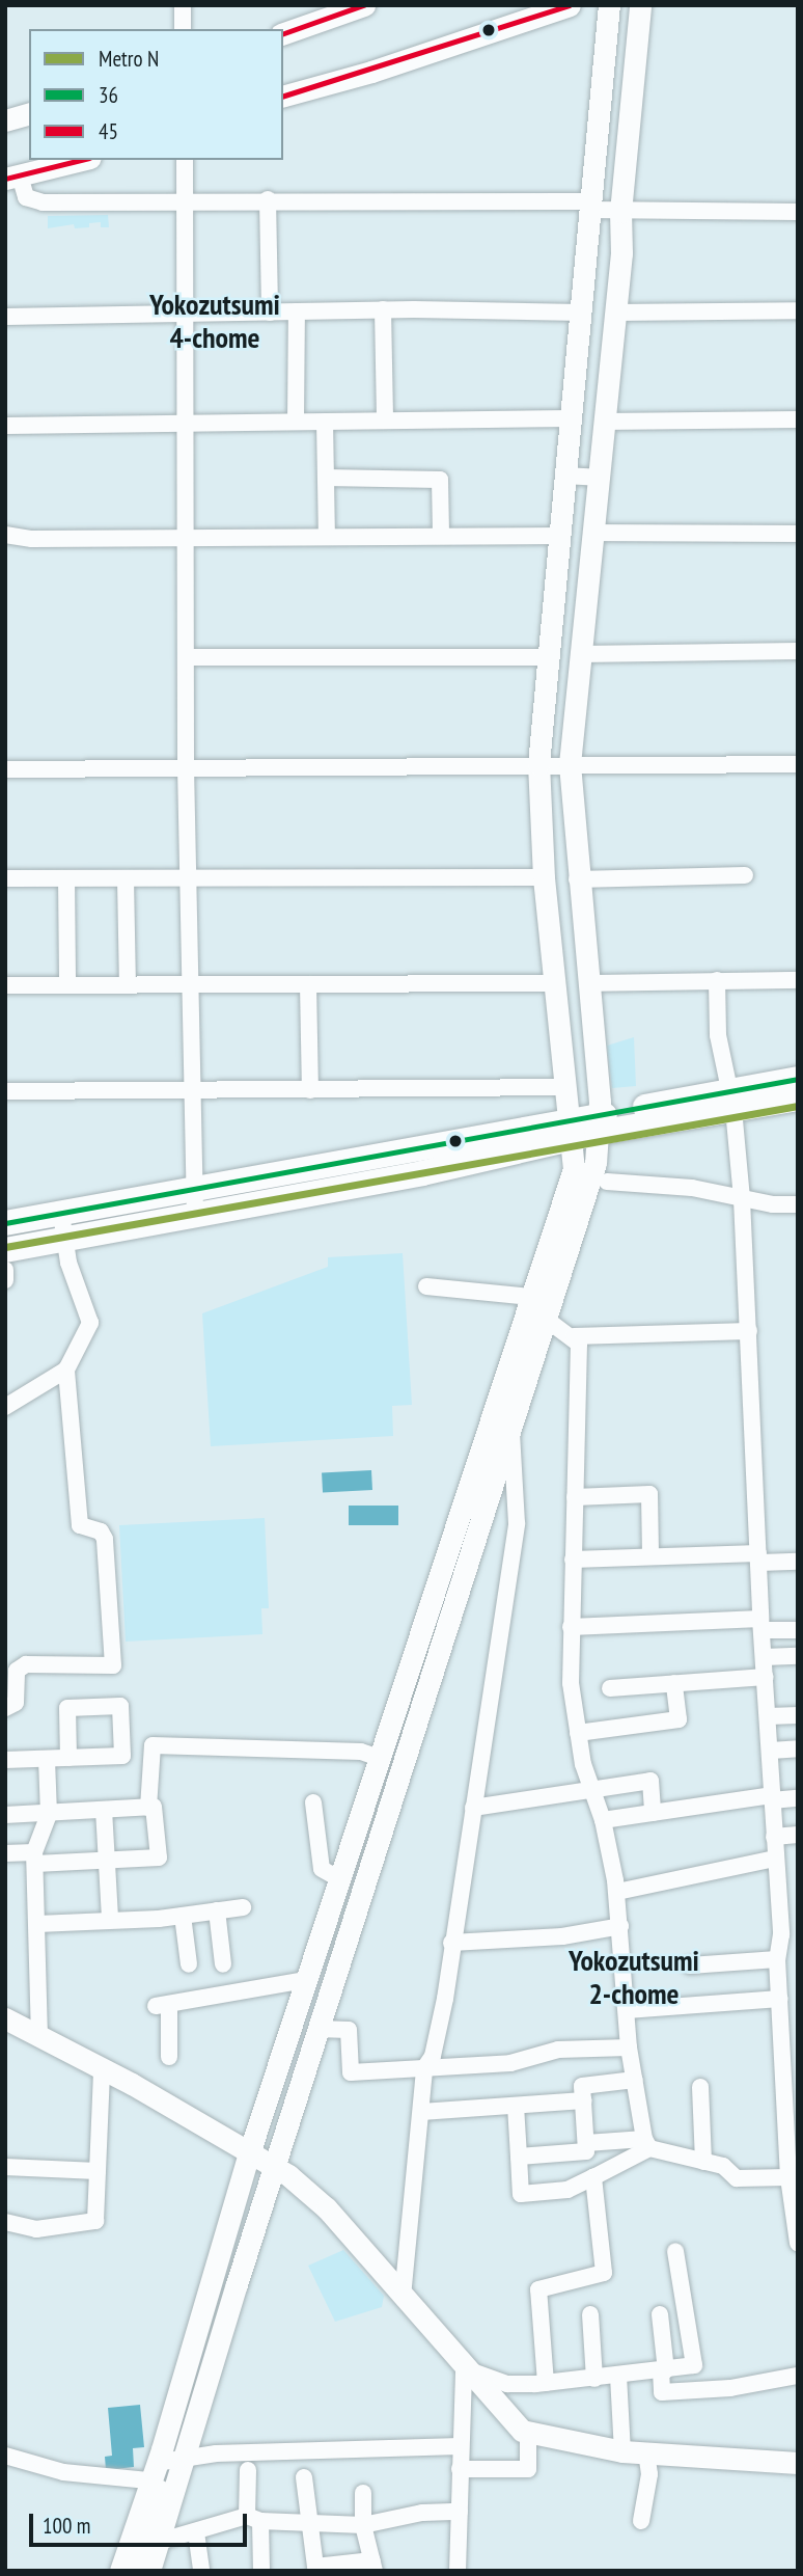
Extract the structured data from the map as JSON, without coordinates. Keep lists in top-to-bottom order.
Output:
{
  "districts": ["Yokozutsumi 4-chome", "Yokozutsumi 2-chome"],
  "lines": ["transit line 45", "transit line 36", "metro line N"],
  "legend": ["Metro N", "36", "45"],
  "scale_bar": "100 m"
}
